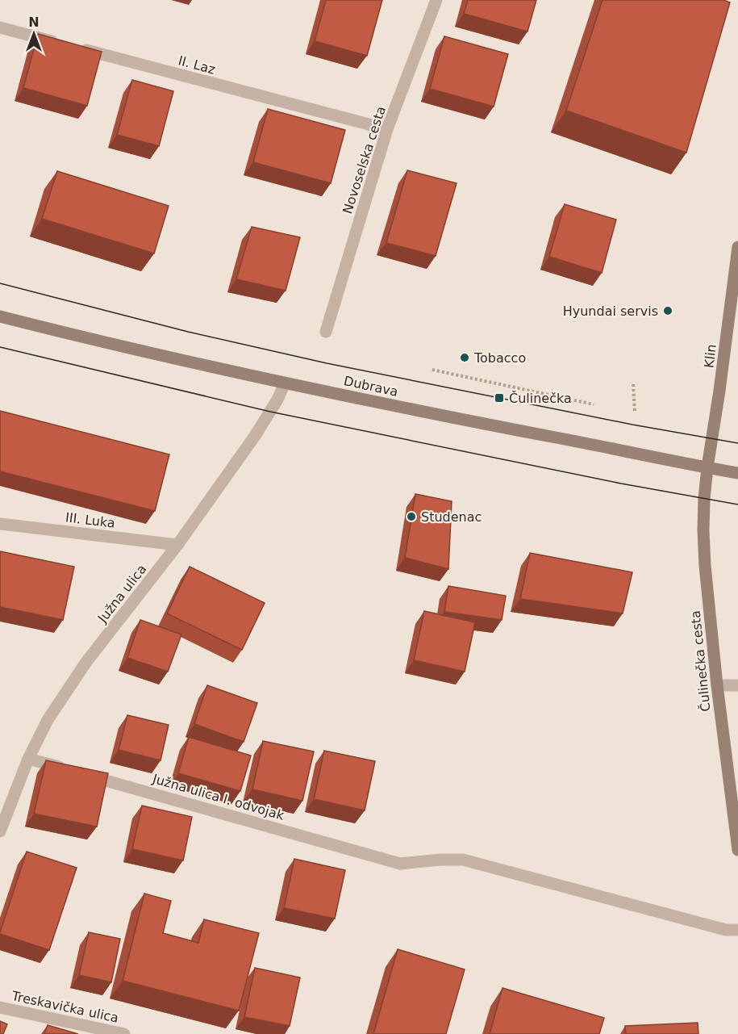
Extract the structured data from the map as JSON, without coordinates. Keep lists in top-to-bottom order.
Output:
{
  "streets": {
    "main road": ["Klin", "Dubrava", "Čulinečka cesta"],
    "street": [
      "II. Laz",
      "Novoselska cesta",
      "III. Luka",
      "Južna ulica",
      "Južna ulica I. odvojak",
      "Treskavička ulica"
    ]
  },
  "crossings": [
    ["II. Laz", "Novoselska cesta"],
    ["Klin", "Dubrava"],
    ["Klin", "Čulinečka cesta"],
    ["Dubrava", "Južna ulica"],
    ["Dubrava", "Čulinečka cesta"],
    ["III. Luka", "Južna ulica"],
    ["Južna ulica", "Južna ulica I. odvojak"]
  ],
  "places": {
    "other": ["Hyundai servis", "Tobacco", "Studenac"],
    "transit": ["Čulinečka"]
  },
  "north": "top"
}
